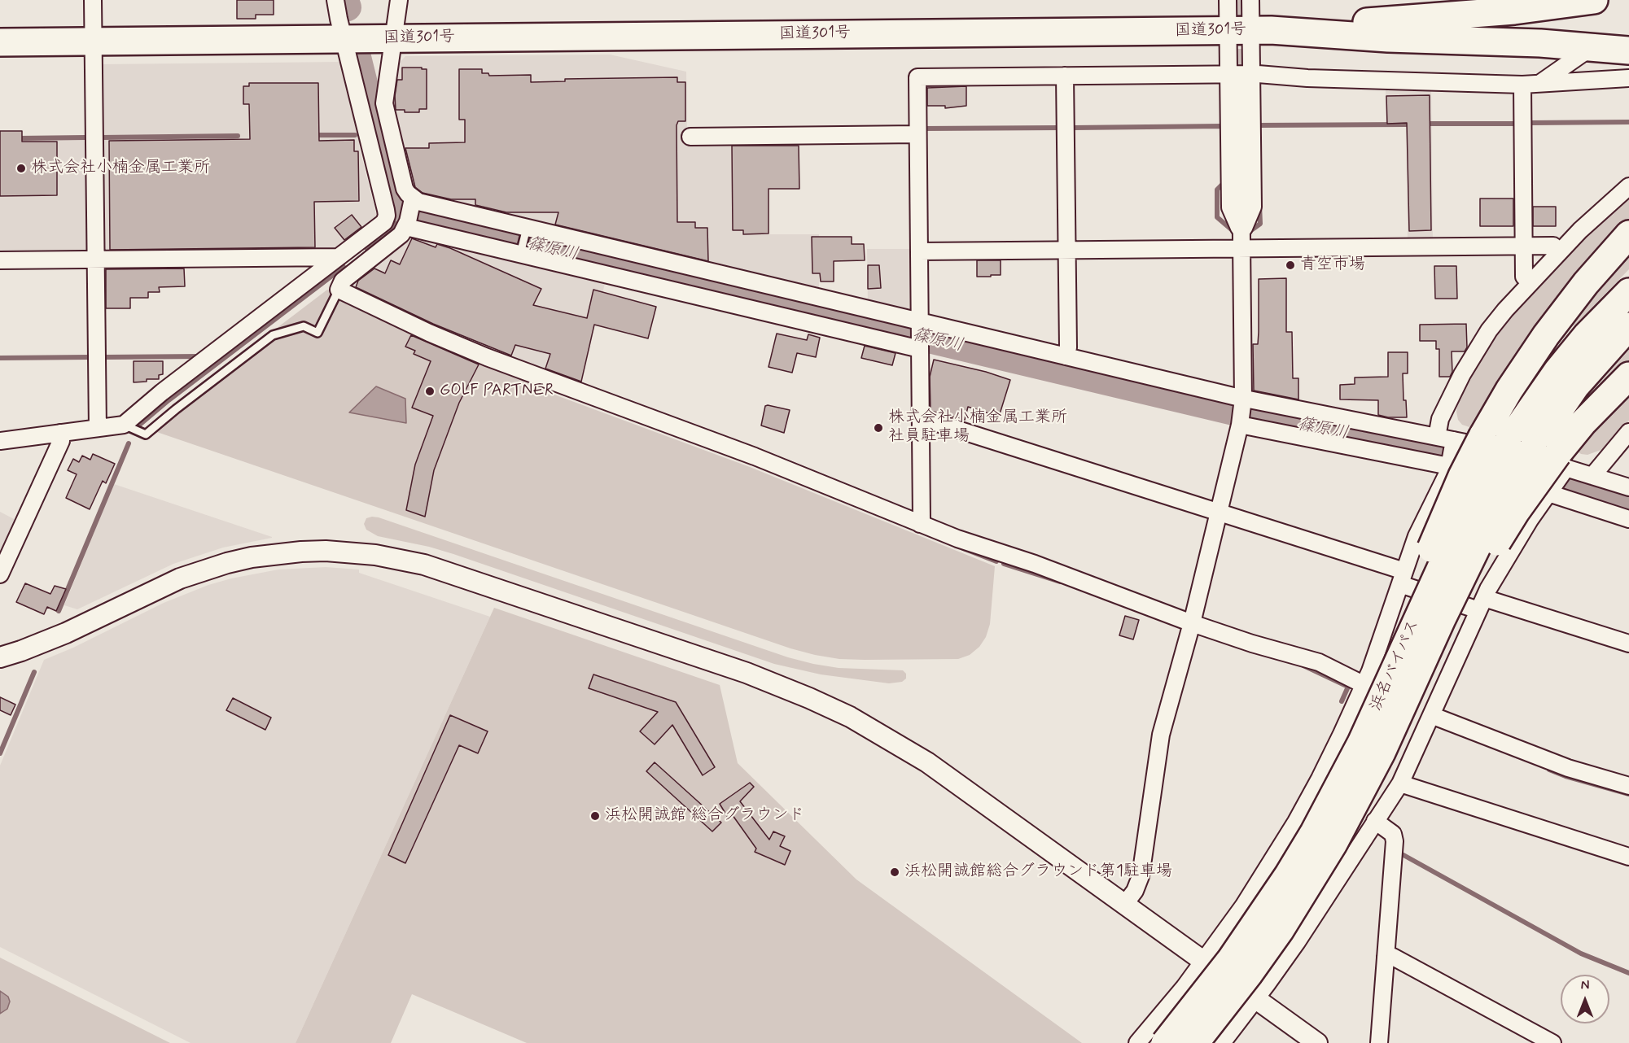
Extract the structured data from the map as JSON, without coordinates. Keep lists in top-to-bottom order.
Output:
{
  "streets": {
    "highway": ["国道301号", "浜名バイパス"]
  },
  "water": ["篠原川"],
  "places": [
    "株式会社小楠金属工業所",
    "青空市場",
    "GOLF PARTNER",
    "株式会社小楠金属工業所 社員駐車場",
    "浜松開誠館 総合グラウンド",
    "浜松開誠館総合グラウンド第1駐車場"
  ],
  "north": "top"
}
